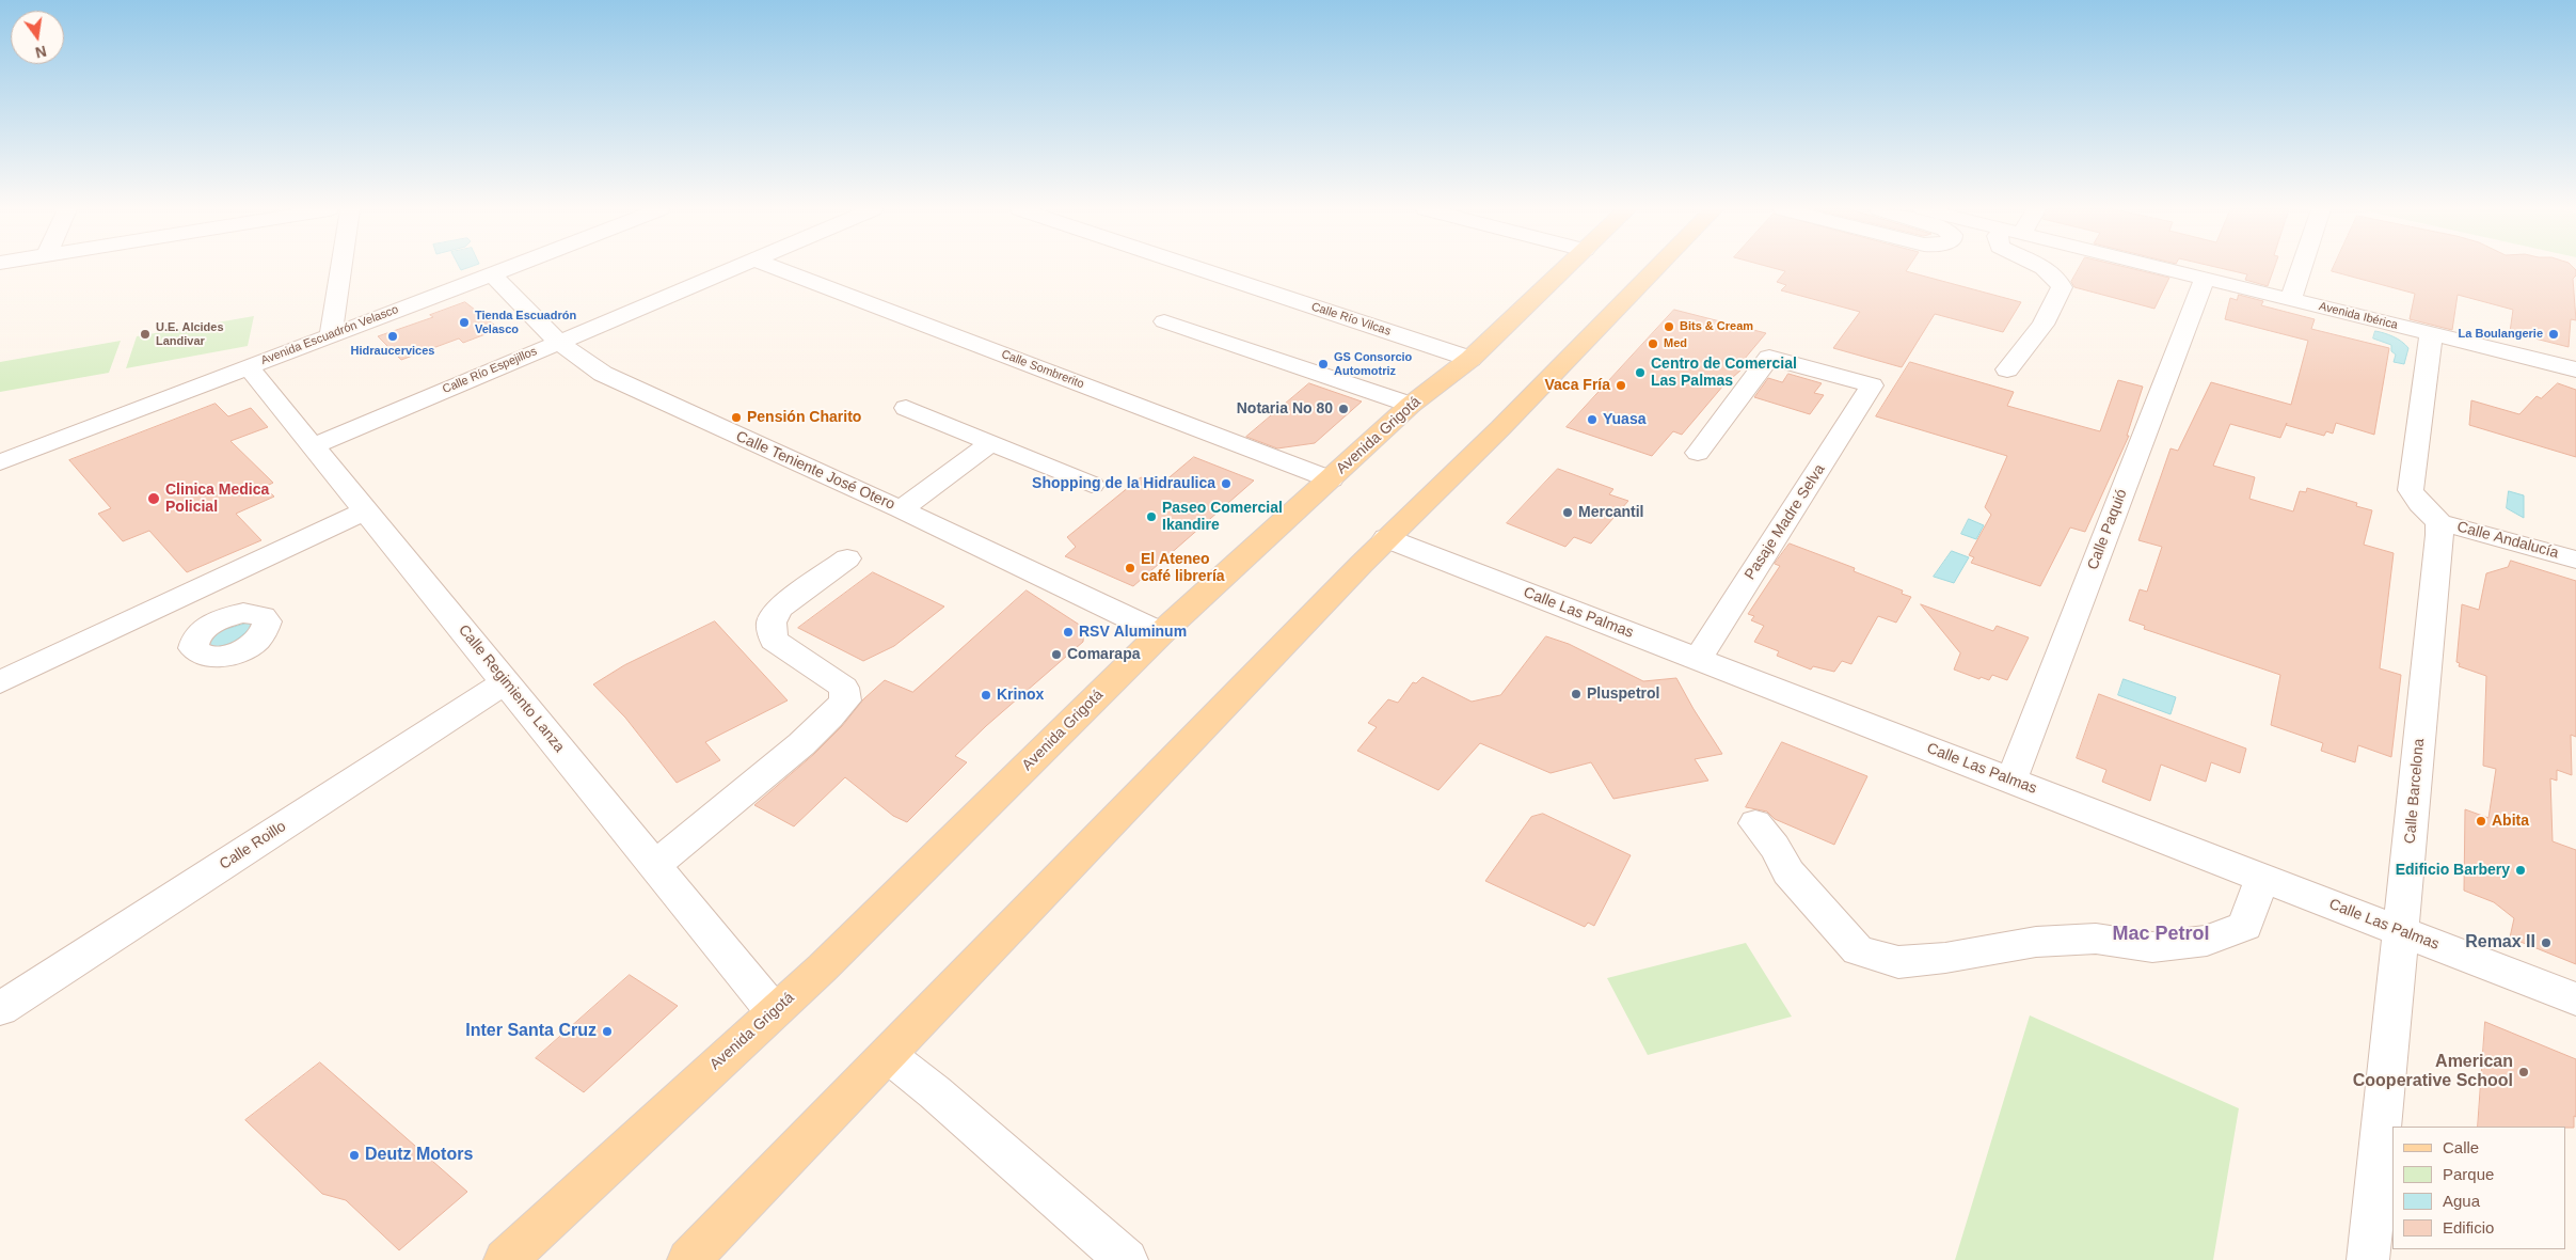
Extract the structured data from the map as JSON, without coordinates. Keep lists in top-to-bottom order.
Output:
{
  "streets": {
    "main road": ["Avenida Grigotá"],
    "street": [
      "Avenida Ibérica",
      "Calle Río Vilcas",
      "Avenida Escuadrón Velasco",
      "Calle Sombrerito",
      "Calle Río Espejillos",
      "Calle Teniente José Otero",
      "Pasaje Madre Selva",
      "Calle Paquió",
      "Calle Andalucía",
      "Calle Las Palmas",
      "Calle Regimiento Lanza",
      "Calle Barcelona",
      "Calle Roillo"
    ]
  },
  "crossings": [
    ["Avenida Ibérica", "Calle Paquió"],
    ["Calle Río Vilcas", "Avenida Grigotá"],
    ["Avenida Escuadrón Velasco", "Calle Teniente José Otero"],
    ["Avenida Escuadrón Velasco", "Calle Regimiento Lanza"],
    ["Calle Sombrerito", "Avenida Grigotá"],
    ["Calle Río Espejillos", "Calle Teniente José Otero"],
    ["Calle Río Espejillos", "Calle Regimiento Lanza"],
    ["Avenida Grigotá", "Calle Teniente José Otero"],
    ["Avenida Grigotá", "Calle Regimiento Lanza"],
    ["Pasaje Madre Selva", "Calle Las Palmas"],
    ["Calle Paquió", "Calle Las Palmas"],
    ["Calle Andalucía", "Calle Barcelona"],
    ["Calle Las Palmas", "Calle Barcelona"],
    ["Calle Regimiento Lanza", "Calle Roillo"]
  ],
  "districts": ["Mac Petrol"],
  "places": [
    "Tienda Escuadrón Velasco",
    "Bits & Cream",
    "U.E. Alcides Landivar",
    "La Boulangerie",
    "Hidraucervices",
    "Med",
    "GS Consorcio Automotriz",
    "Centro de Comercial Las Palmas",
    "Vaca Fría",
    "Notaria No 80",
    "Pensión Charito",
    "Yuasa",
    "Shopping de la Hidraulica",
    "Clinica Medica Policial",
    "Mercantil",
    "Paseo Comercial Ikandire",
    "El Ateneo café librería",
    "RSV Aluminum",
    "Comarapa",
    "Pluspetrol",
    "Krinox",
    "Abita",
    "Edificio Barbery",
    "Remax II",
    "Inter Santa Cruz",
    "American Cooperative School",
    "Deutz Motors"
  ],
  "legend": [
    "Calle",
    "Parque",
    "Agua",
    "Edificio"
  ],
  "north": "bottom"
}
